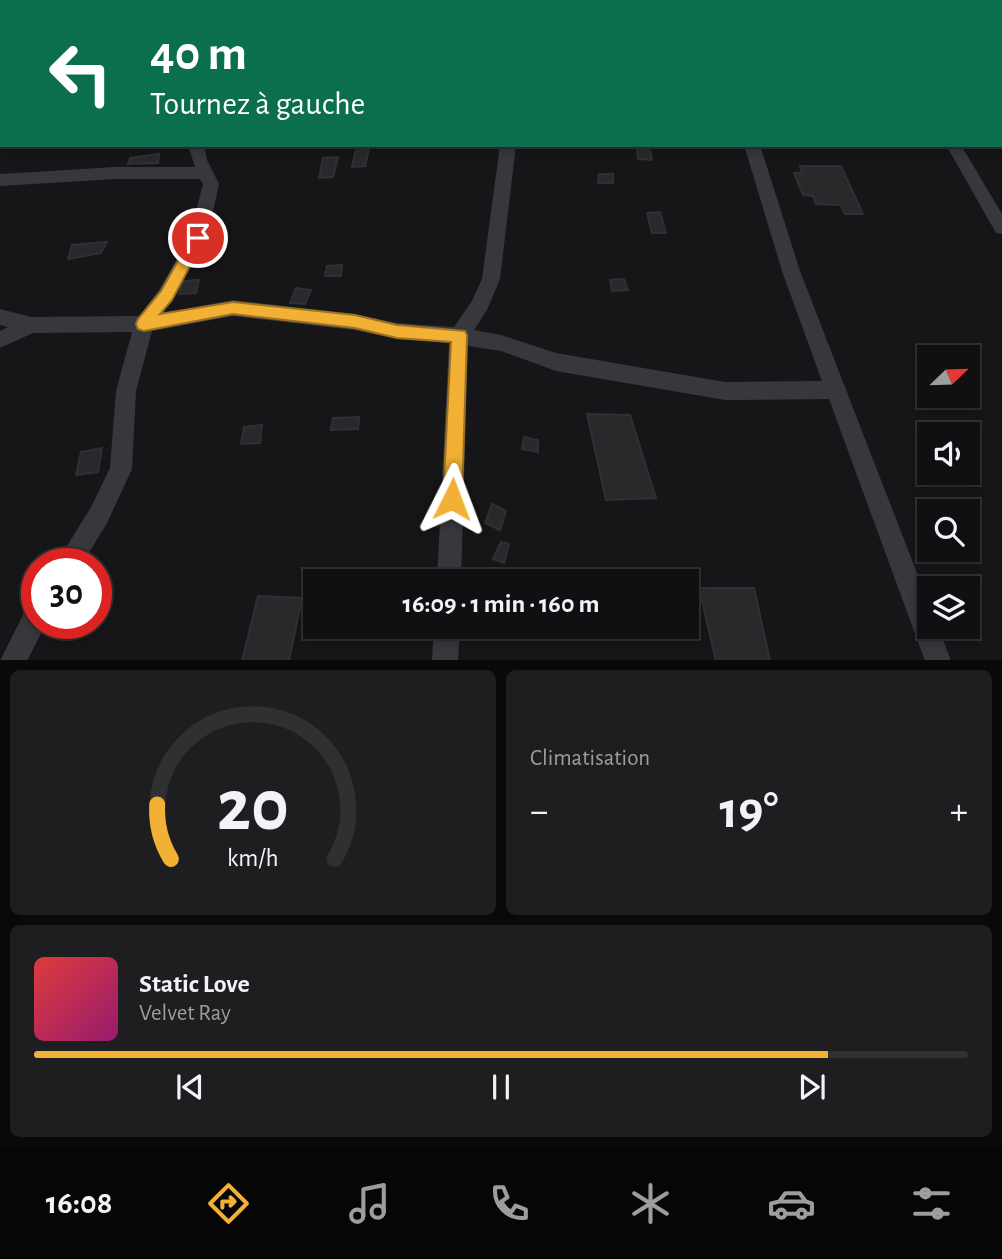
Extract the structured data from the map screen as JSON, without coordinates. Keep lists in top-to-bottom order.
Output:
{
  "north": "top right",
  "page": {
    "turn": ["40 m", "Tournez à gauche"],
    "limit": "30",
    "trip": "16:09 · 1 min · 160 m",
    "tile": "Climatisation",
    "heat": ["−", "19°", "+"],
    "song": ["Static Love", "Velvet Ray"],
    "tabs": "16:08",
    "gauge": ["20", "km/h"]
  }
}
